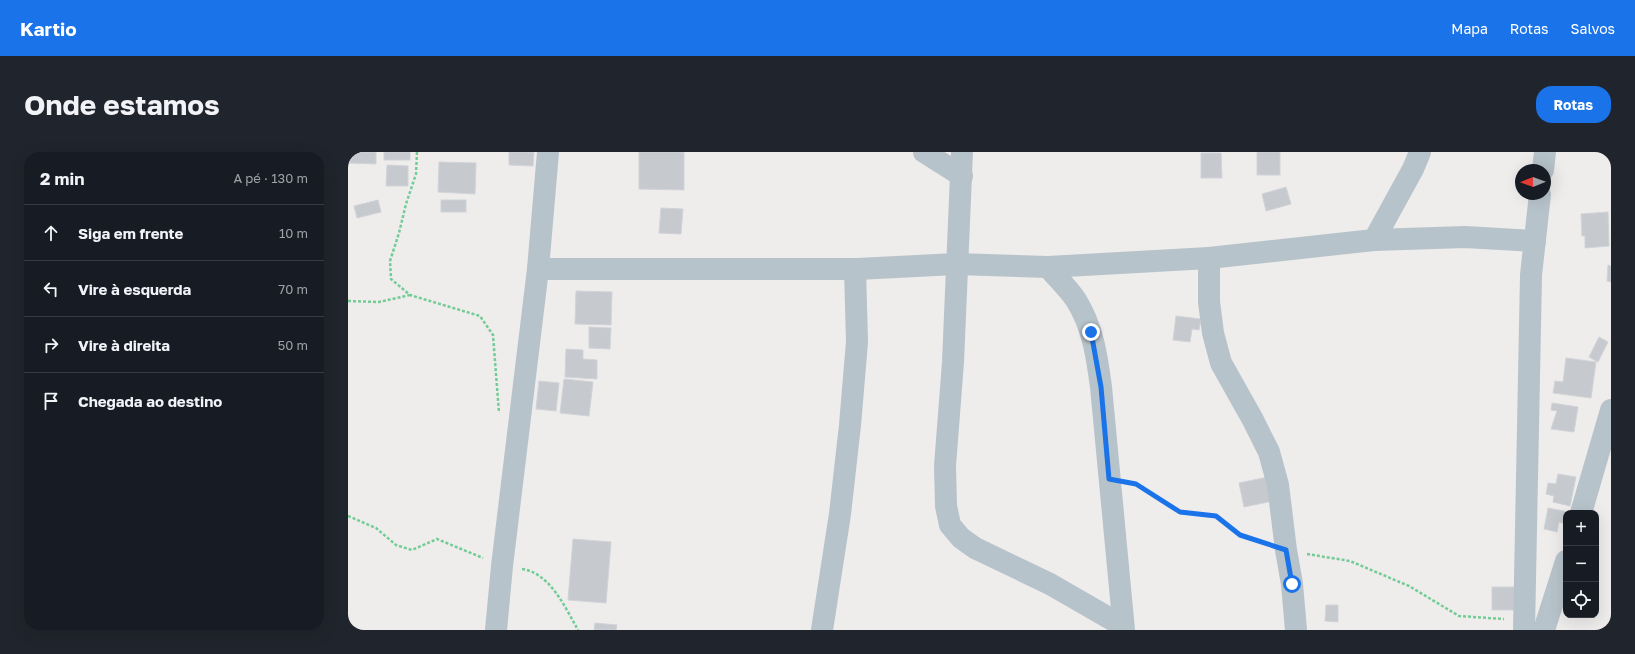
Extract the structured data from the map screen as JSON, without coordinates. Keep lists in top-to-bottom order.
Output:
{
  "north": "left",
  "page": {
    "header": "Kartio",
    "nav": ["Mapa", "Rotas", "Salvos"],
    "buttons": "Rotas",
    "title": "Onde estamos",
    "heading": ["2 min", "A pé · 130 m"],
    "list": [
      ["Siga em frente", "10 m"],
      ["Vire à esquerda", "70 m"],
      ["Vire à direita", "50 m"],
      "Chegada ao destino"
    ],
    "map_buttons": ["+", "−"]
  }
}
